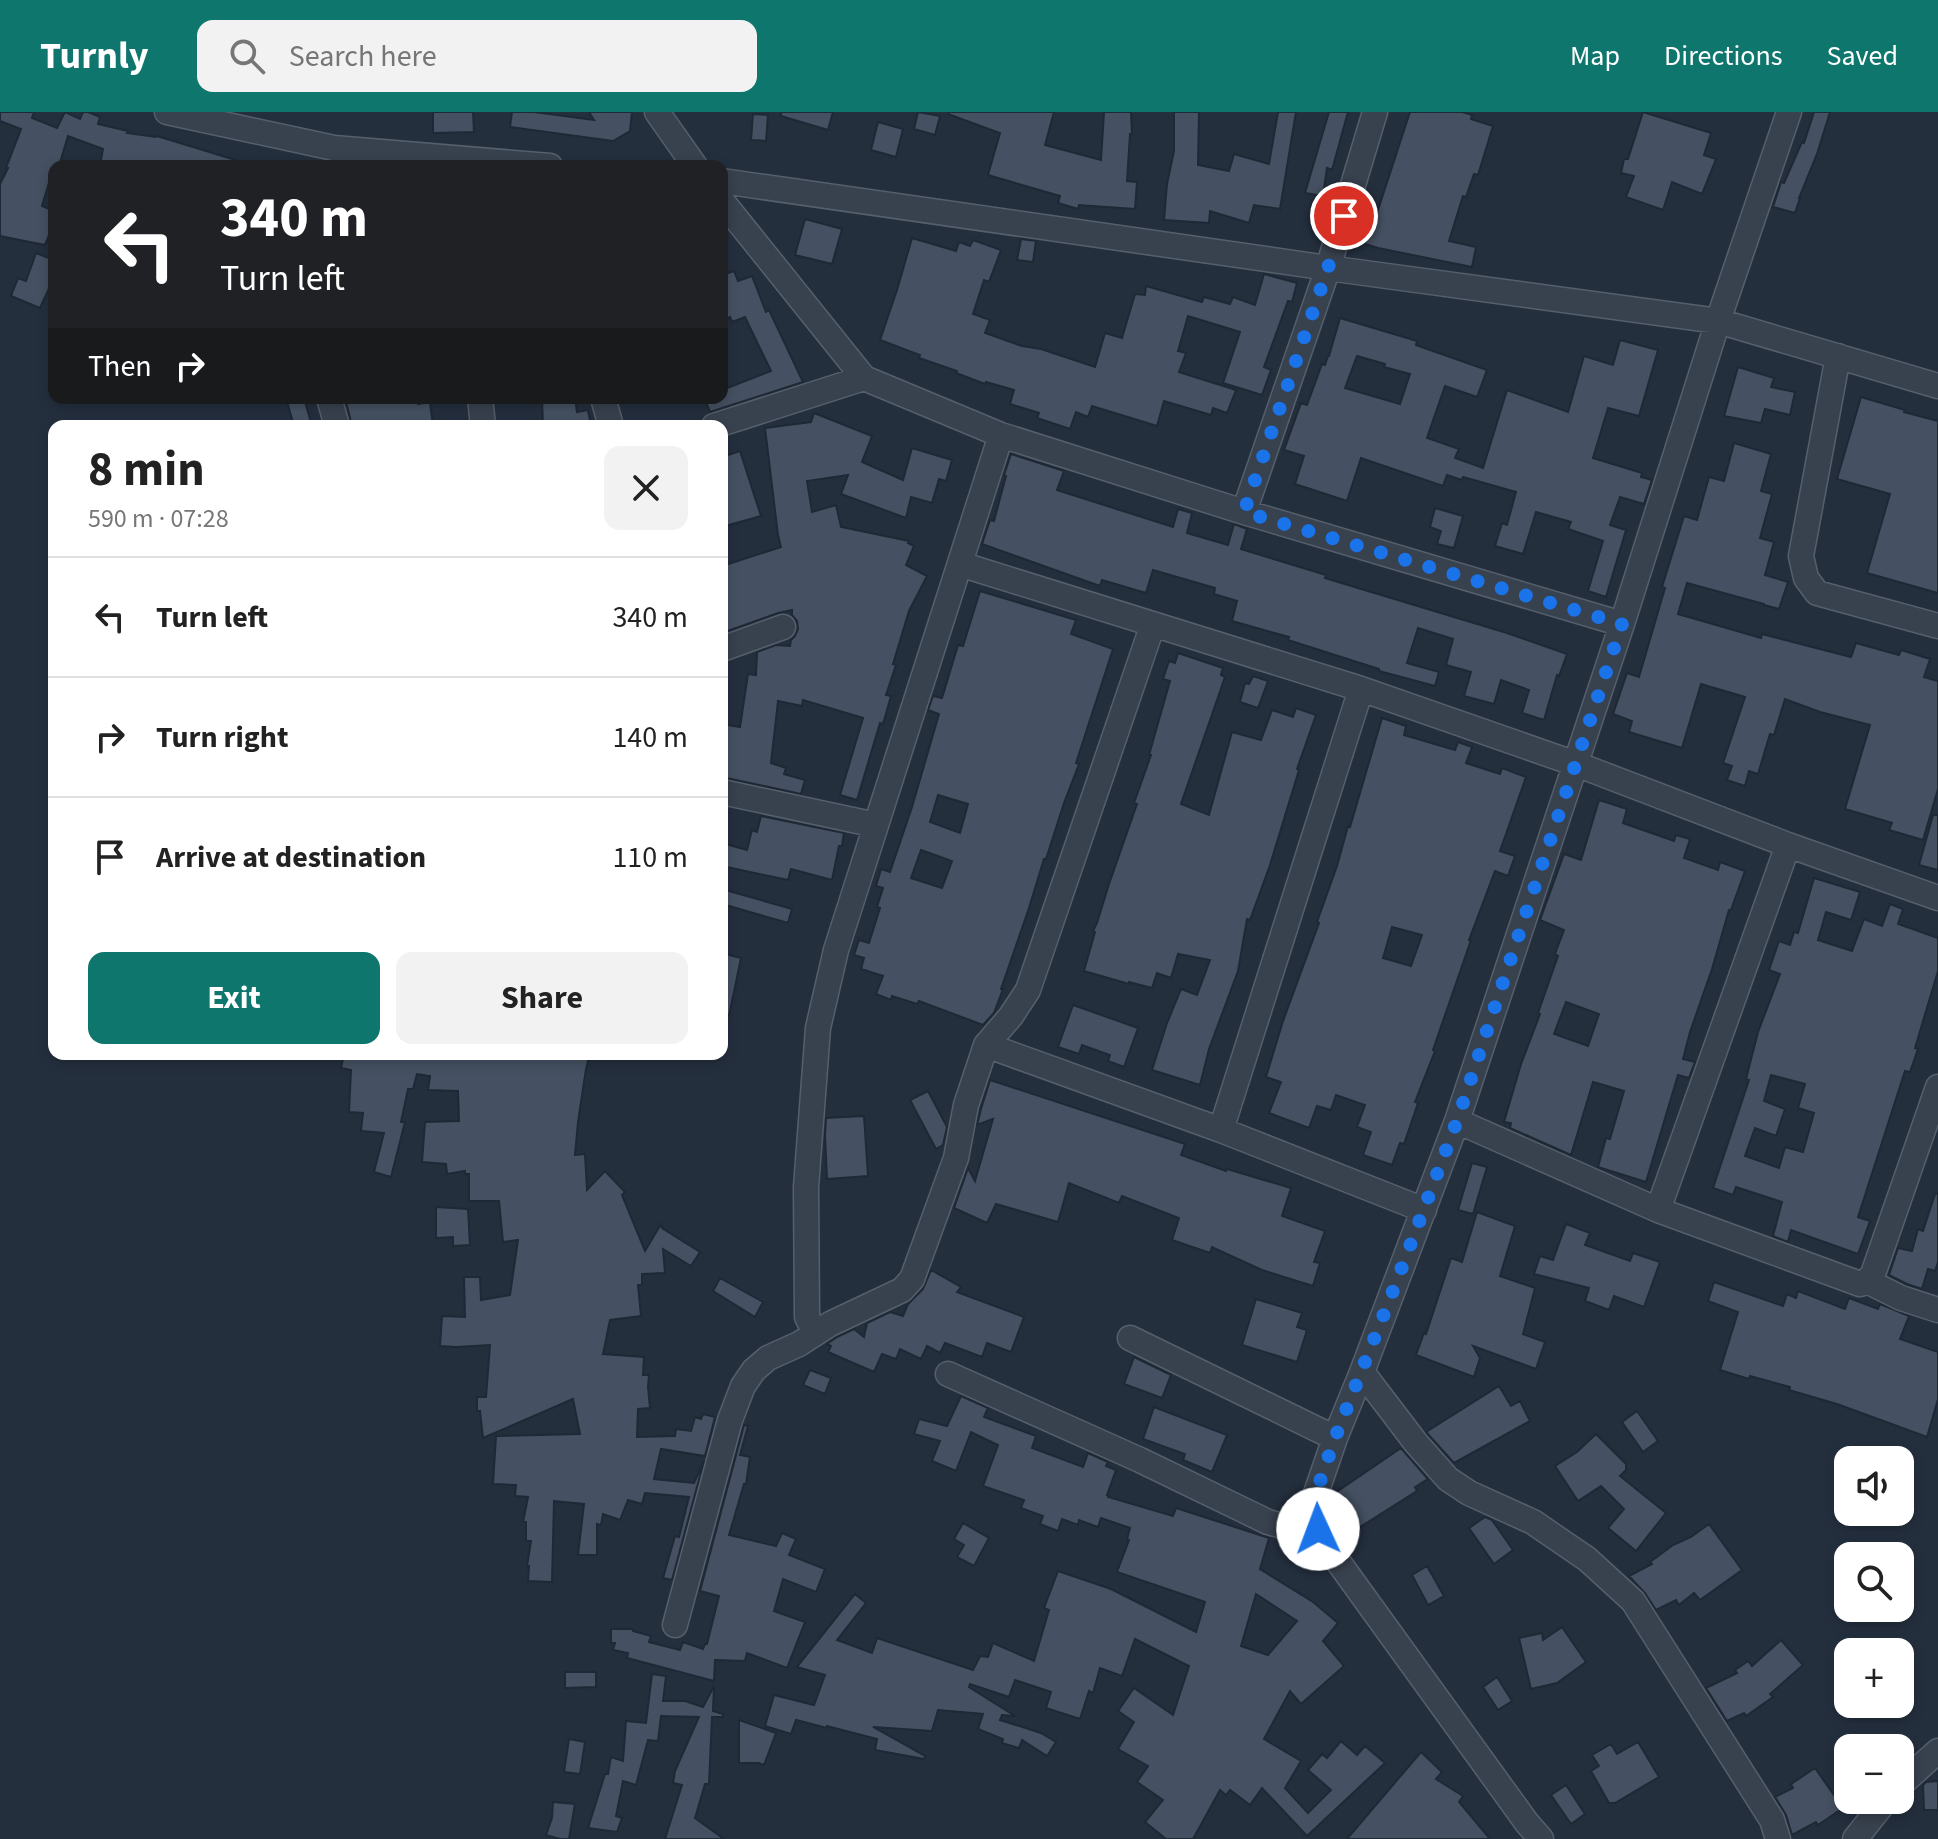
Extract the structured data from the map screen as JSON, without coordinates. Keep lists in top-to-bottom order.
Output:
{
  "page": {
    "header": "Turnly",
    "search": "Search here",
    "nav": ["Map", "Directions", "Saved"],
    "turn": ["340 m", "Turn left"],
    "then": "Then",
    "heading": ["8 min", "590 m · 07:28"],
    "list": [
      {
        "name": "Turn left",
        "value": "340 m"
      },
      {
        "name": "Turn right",
        "value": "140 m"
      },
      {
        "name": "Arrive at destination",
        "value": "110 m"
      }
    ],
    "buttons": ["Exit", "Share"],
    "map_buttons": ["+", "−"]
  }
}
